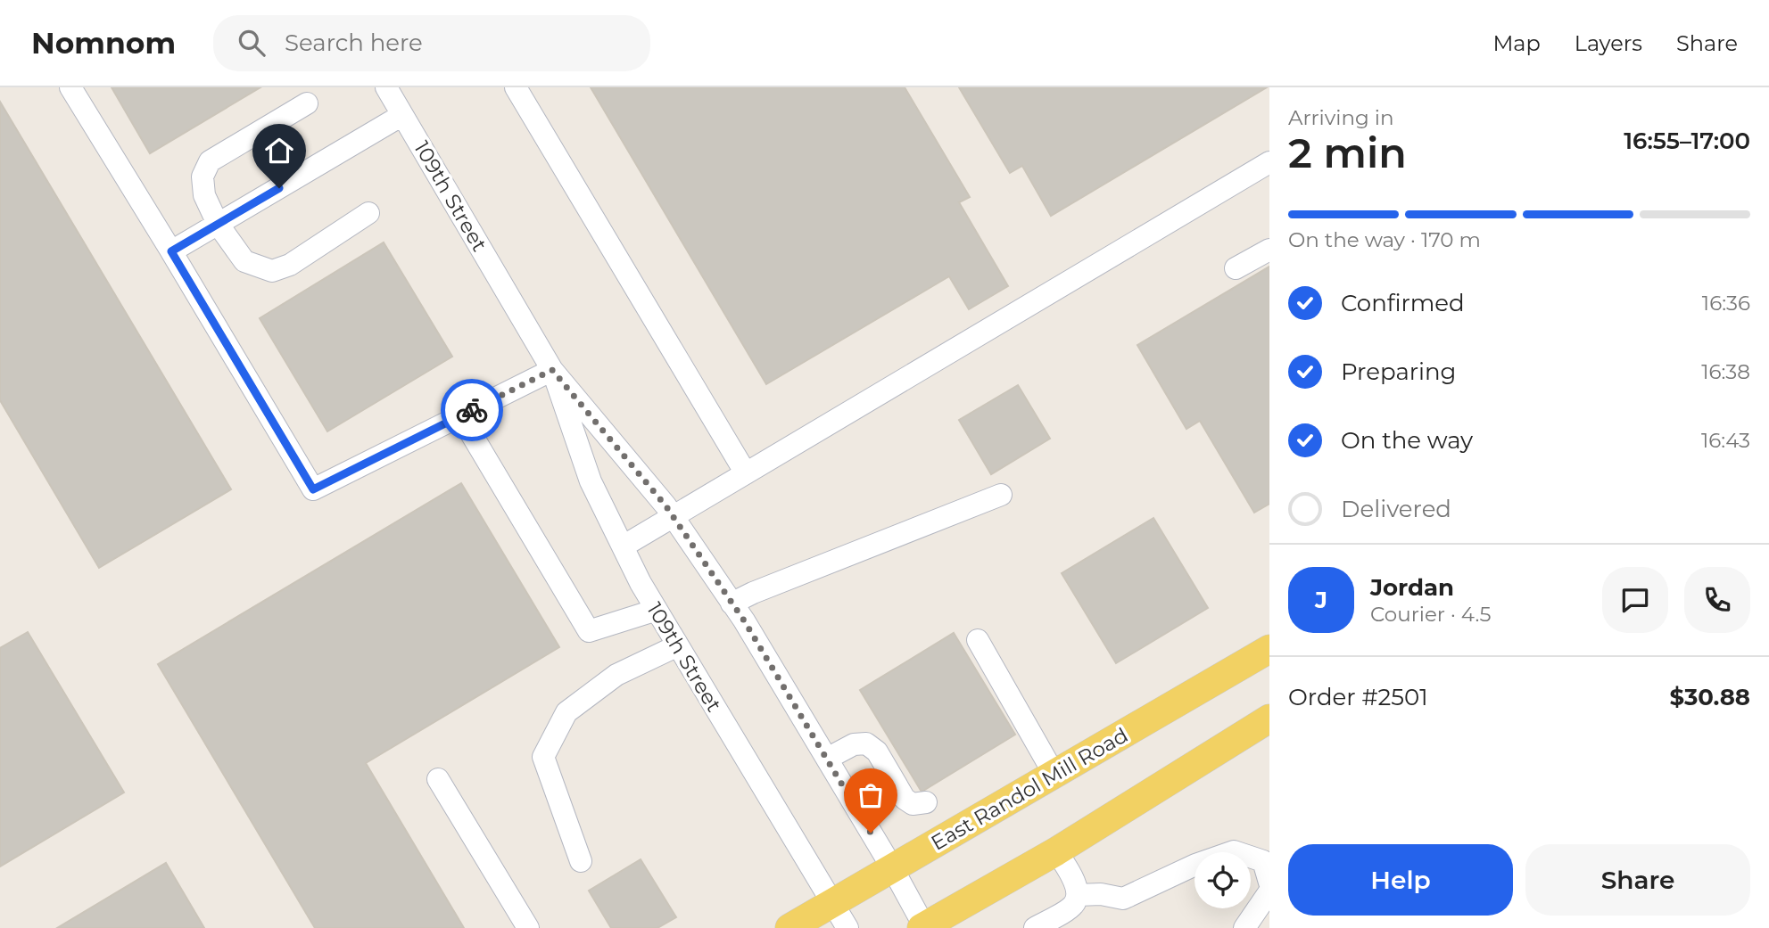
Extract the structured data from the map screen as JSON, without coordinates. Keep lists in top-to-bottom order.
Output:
{
  "streets": {
    "main road": ["East Randol Mill Road"],
    "street": ["109th Street"]
  },
  "crossings": [
    ["109th Street", "East Randol Mill Road"]
  ],
  "page": {
    "header": "Nomnom",
    "search": "Search here",
    "nav": ["Map", "Layers", "Share"],
    "heading": ["2 min", "Arriving in", "16:55–17:00"],
    "panel": [
      "Jordan",
      "Courier · 4.5",
      "Order #2501",
      "$30.88"
    ],
    "bar": "On the way · 170 m",
    "list": [
      ["Confirmed", "16:36"],
      ["Preparing", "16:38"],
      ["On the way", "16:43"],
      "Delivered"
    ],
    "round": "J",
    "buttons": ["Help", "Share"]
  }
}
